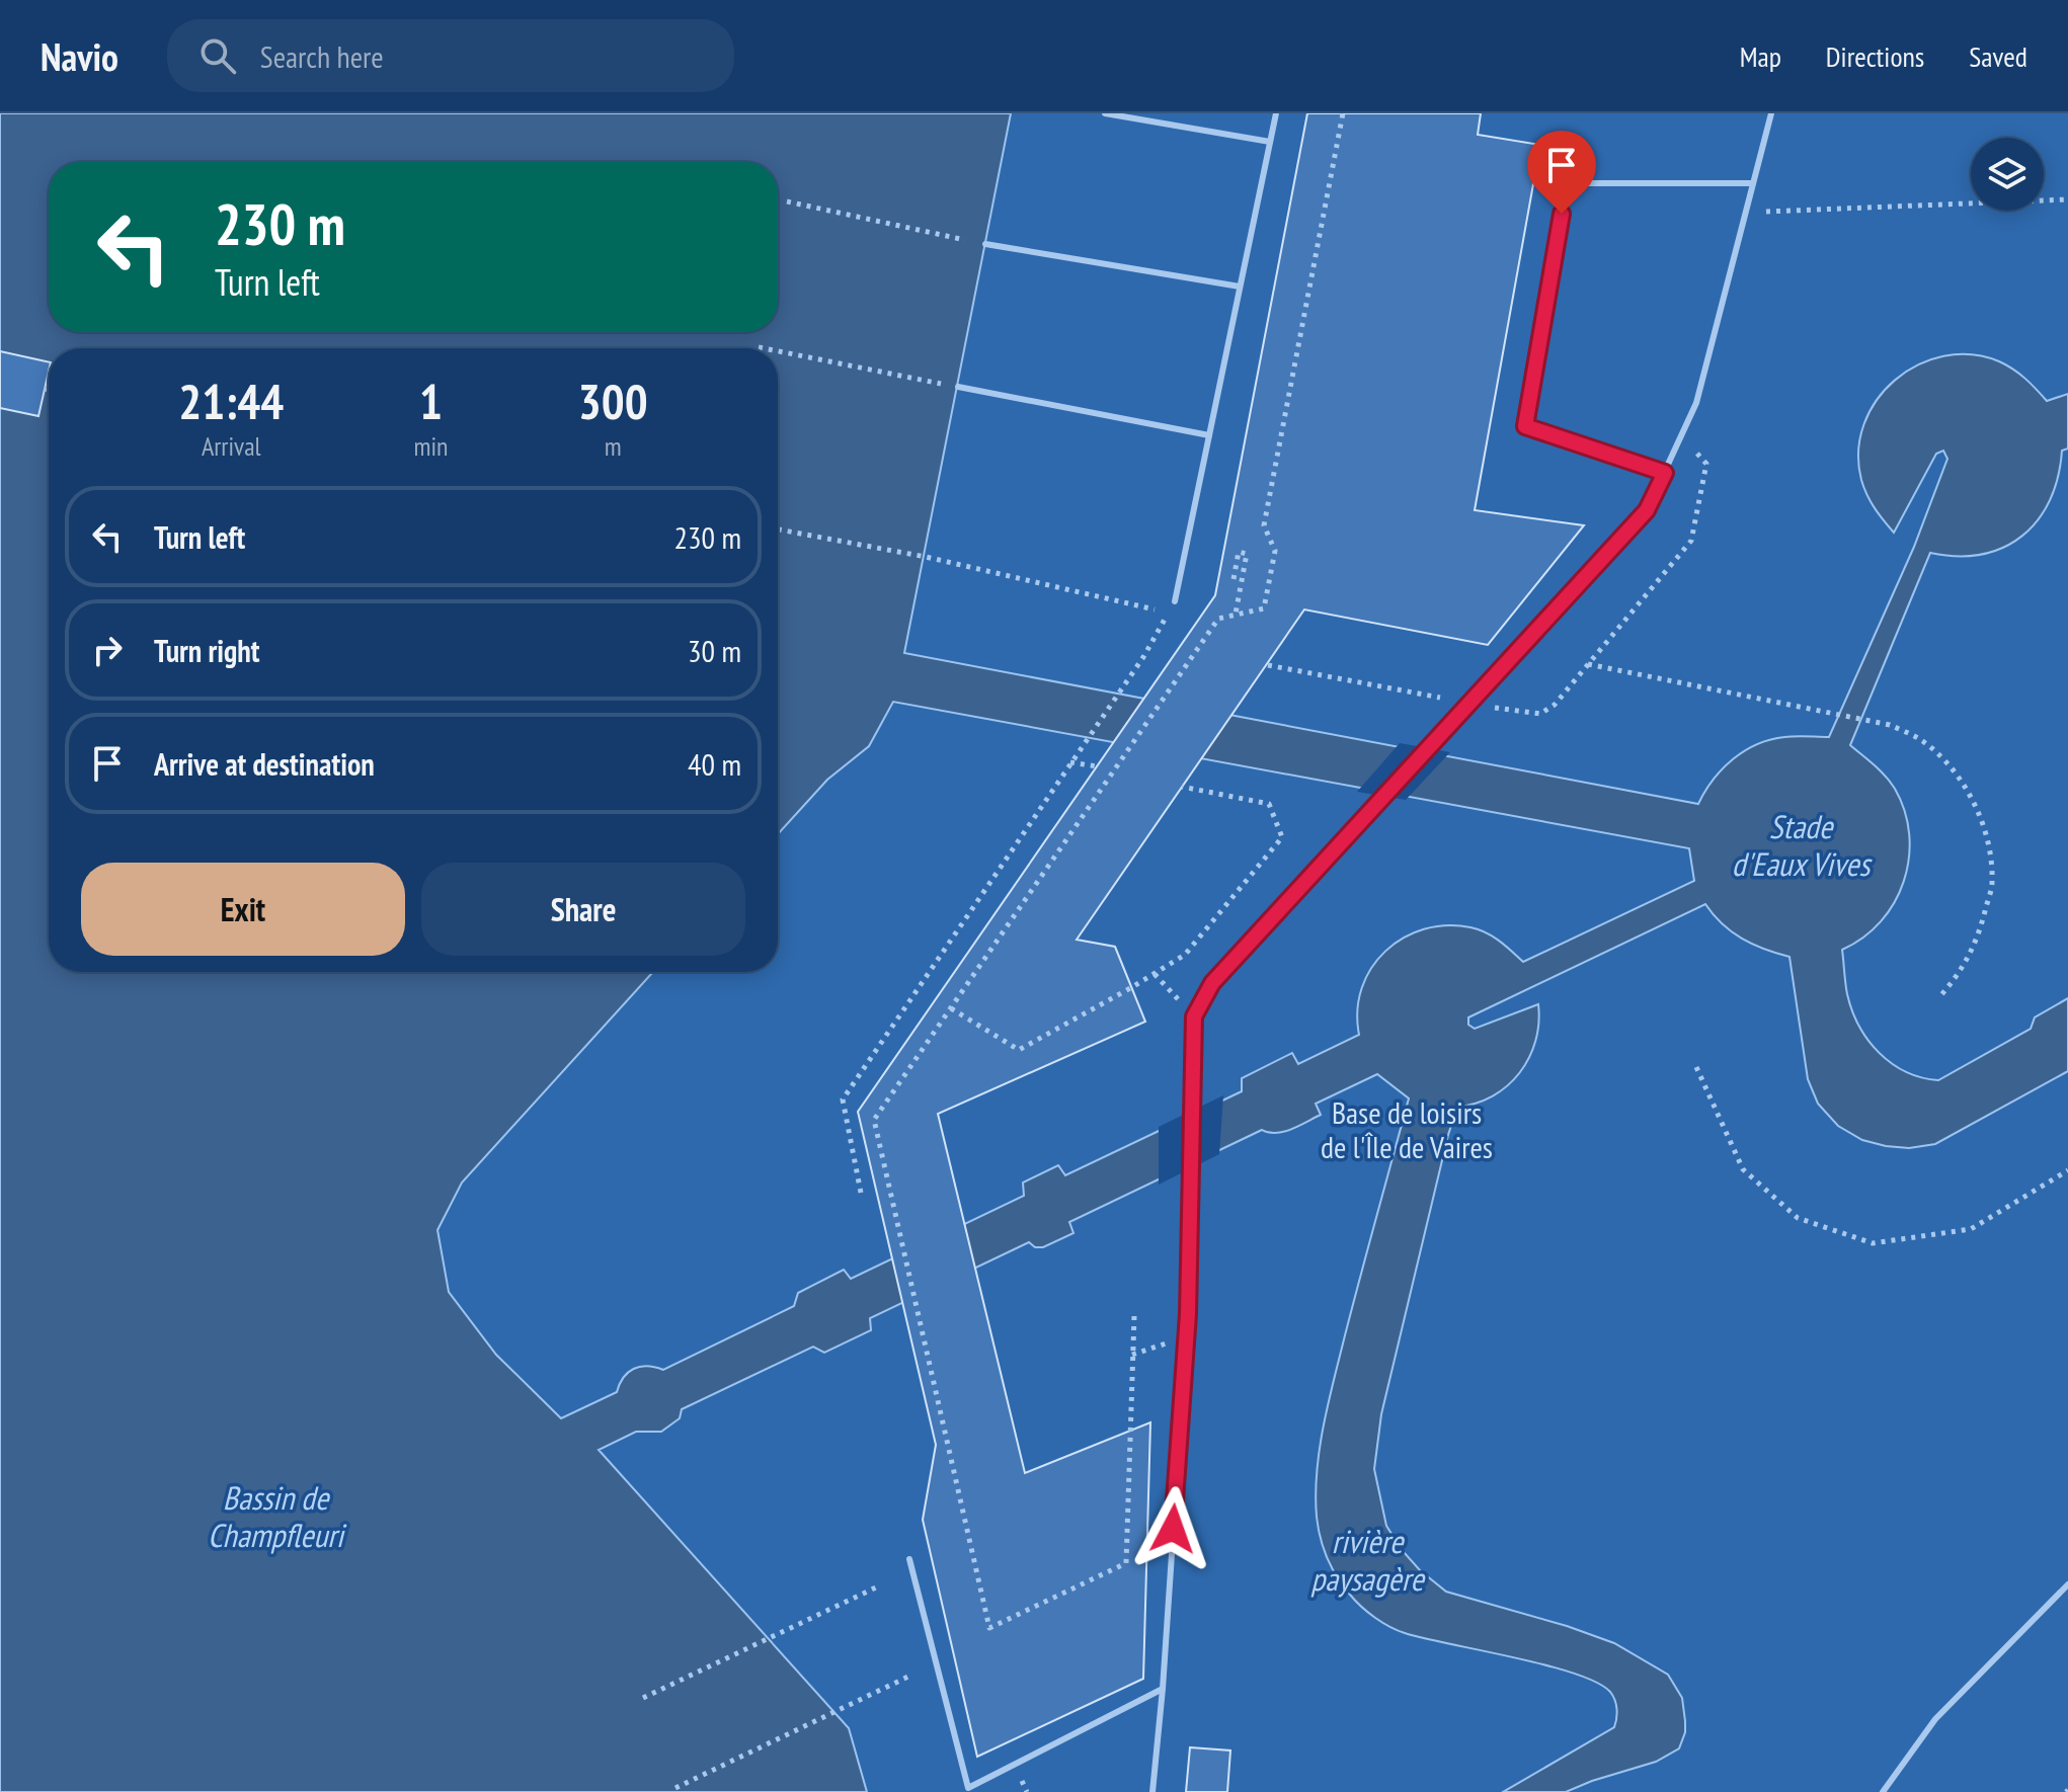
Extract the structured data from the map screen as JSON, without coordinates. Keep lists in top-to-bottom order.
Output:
{
  "water": ["Stade d'Eaux Vives", "Bassin de Champfleuri", "rivière paysagère"],
  "parks": ["Base de loisirs de l'Île de Vaires"],
  "page": {
    "header": "Navio",
    "search": "Search here",
    "nav": ["Map", "Directions", "Saved"],
    "turn": ["230 m", "Turn left"],
    "eta": [
      "21:44",
      "Arrival",
      "1",
      "min",
      "300",
      "m"
    ],
    "list": [
      {
        "name": "Turn left",
        "value": "230 m"
      },
      {
        "name": "Turn right",
        "value": "30 m"
      },
      {
        "name": "Arrive at destination",
        "value": "40 m"
      }
    ],
    "buttons": ["Exit", "Share"]
  }
}
